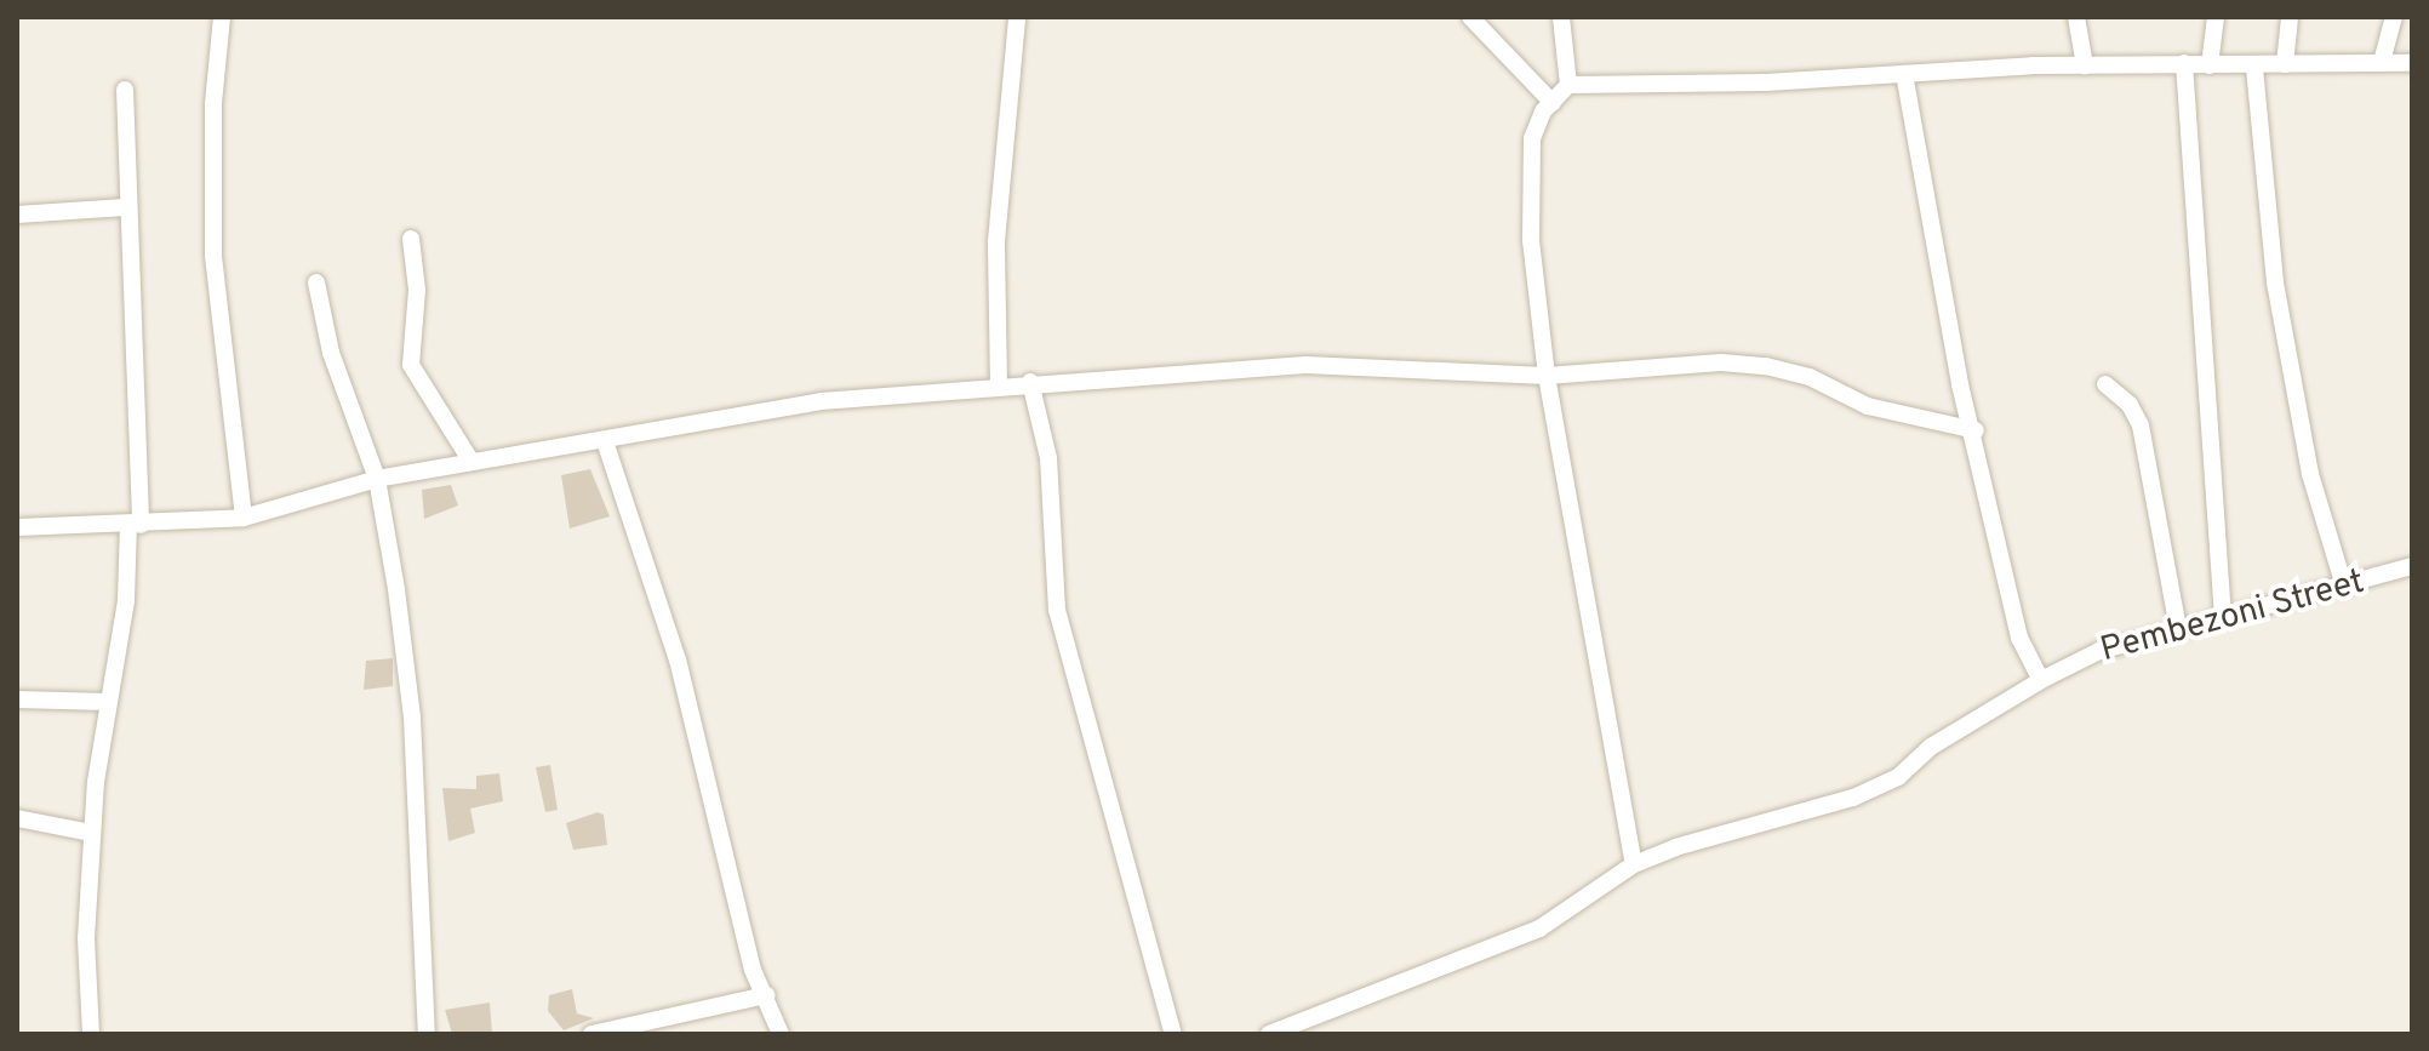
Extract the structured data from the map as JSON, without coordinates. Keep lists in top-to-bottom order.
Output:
{
  "streets": {
    "street": ["Pembezoni Street"]
  }
}
